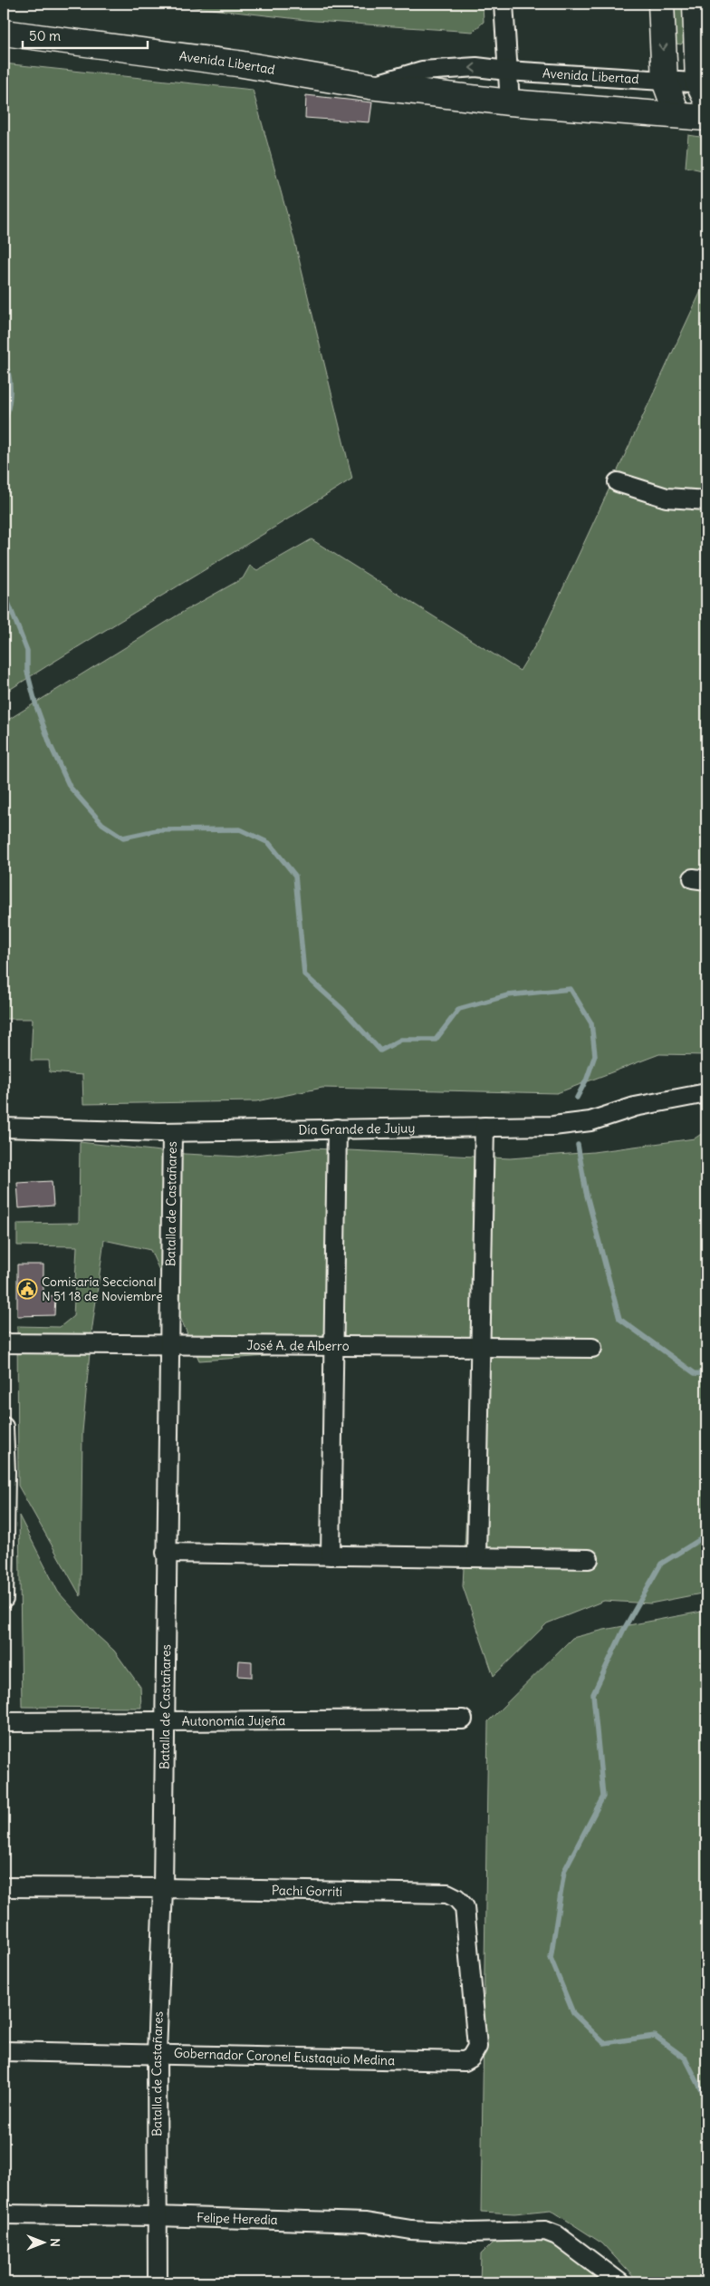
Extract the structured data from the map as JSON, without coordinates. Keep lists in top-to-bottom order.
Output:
{
  "streets": {
    "street": [
      "Avenida Libertad",
      "Día Grande de Jujuy",
      "Batalla de Castañares",
      "José A. de Alberro",
      "Autonomía Jujeña",
      "Pachi Gorriti",
      "Gobernador Coronel Eustaquio Medina",
      "Felipe Heredia"
    ]
  },
  "crossings": [
    ["Día Grande de Jujuy", "Batalla de Castañares"],
    ["Batalla de Castañares", "José A. de Alberro"],
    ["Batalla de Castañares", "Autonomía Jujeña"],
    ["Batalla de Castañares", "Pachi Gorriti"],
    ["Batalla de Castañares", "Gobernador Coronel Eustaquio Medina"],
    ["Batalla de Castañares", "Felipe Heredia"],
    ["Pachi Gorriti", "Gobernador Coronel Eustaquio Medina"]
  ],
  "places": {
    "public building": ["Comisaría Seccional N 51 18 de Noviembre"]
  },
  "scale_bar": "50 m",
  "north": "right"
}
